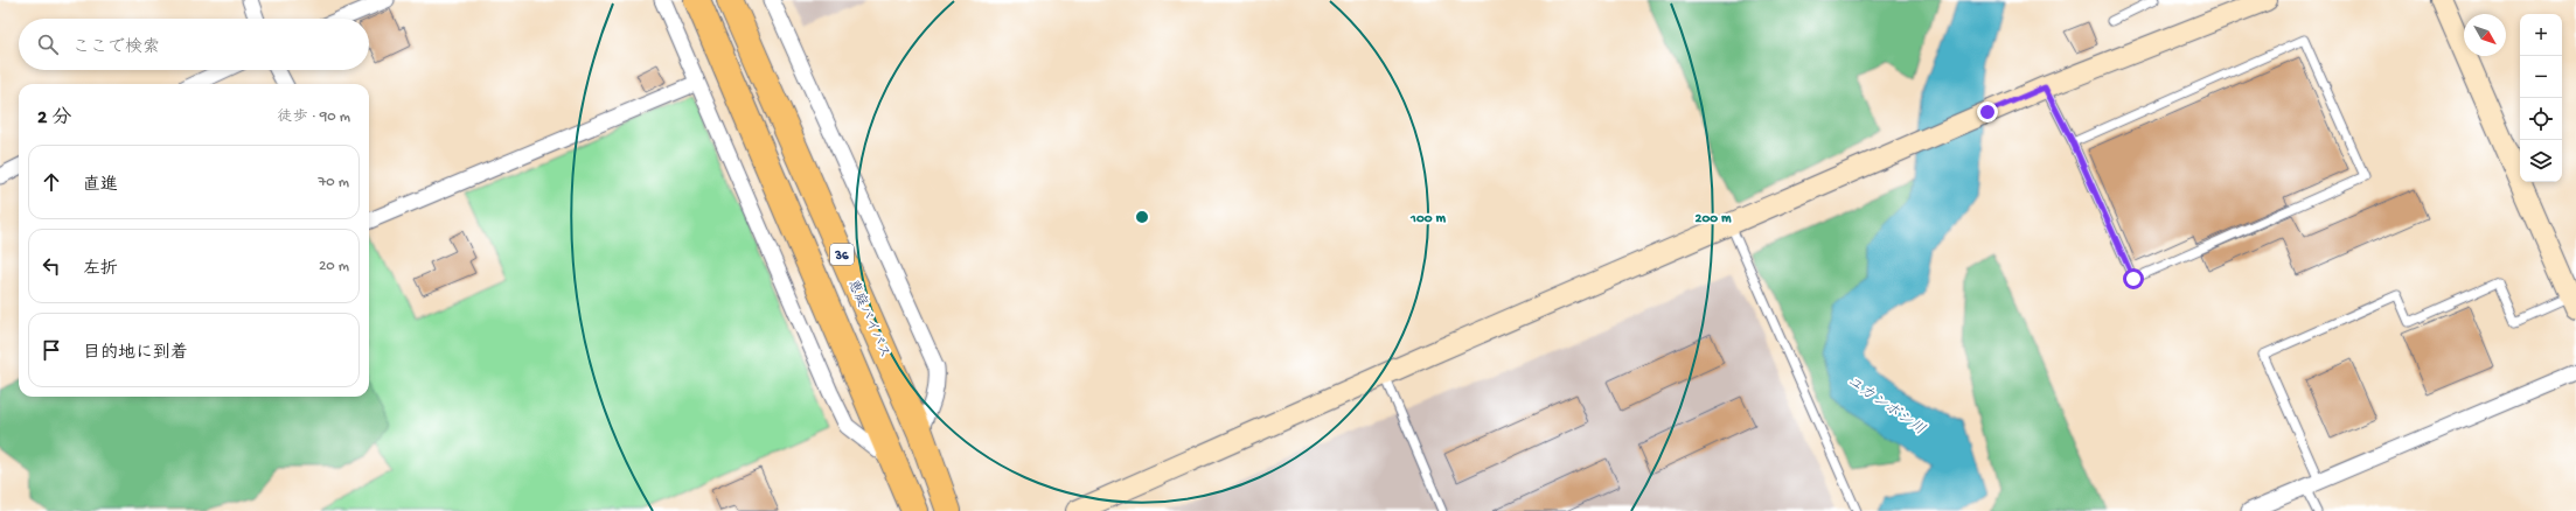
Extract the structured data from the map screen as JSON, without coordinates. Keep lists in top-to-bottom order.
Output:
{
  "streets": {
    "highway": ["36", "恵庭バイパス"]
  },
  "water": ["ユカンボシ川"],
  "north": "bottom right",
  "page": {
    "map_buttons": ["+", "−"],
    "search": "ここで検索",
    "heading": ["2 分", "徒歩 · 90 m"],
    "list": [
      ["直進", "70 m"],
      ["左折", "20 m"],
      "目的地に到着"
    ]
  },
  "rings": ["100 m", "200 m"]
}
